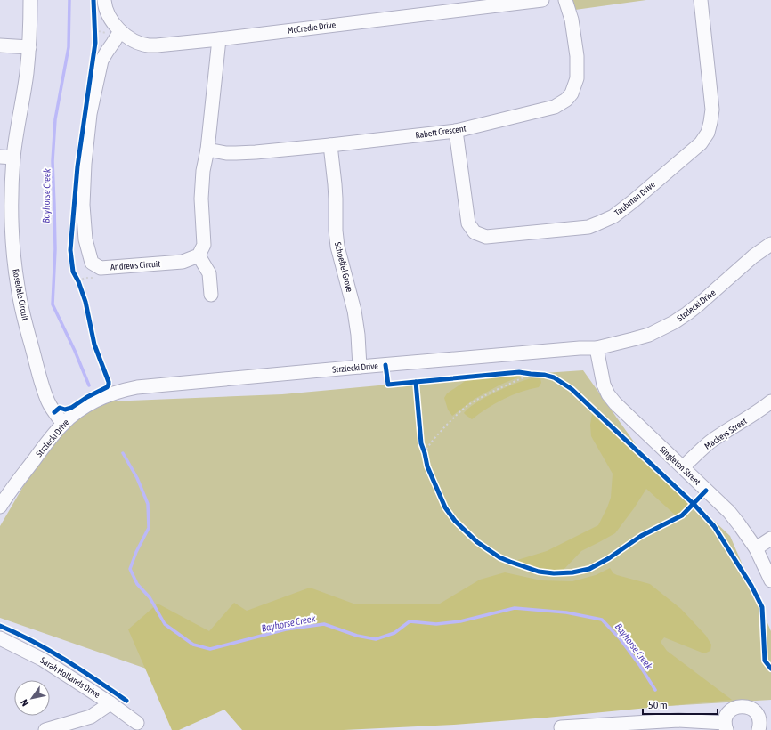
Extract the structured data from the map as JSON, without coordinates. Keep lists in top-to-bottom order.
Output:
{
  "streets": {
    "street": [
      "McCredie Drive",
      "Rabett Crescent",
      "Taubman Drive",
      "Andrews Circuit",
      "Schoeffel Grove",
      "Rosedale Circuit",
      "Strzlecki Drive",
      "Mackeys Street",
      "Singleton Street",
      "Sarah Hollands Drive"
    ]
  },
  "crossings": [
    ["McCredie Drive", "Andrews Circuit"],
    ["Rabett Crescent", "Taubman Drive"],
    ["Rabett Crescent", "Schoeffel Grove"],
    ["Schoeffel Grove", "Strzlecki Drive"],
    ["Rosedale Circuit", "Strzlecki Drive"],
    ["Strzlecki Drive", "Singleton Street"],
    ["Mackeys Street", "Singleton Street"]
  ],
  "water": ["Bayhorse Creek"],
  "scale_bar": "50 m",
  "north": "bottom left"
}
